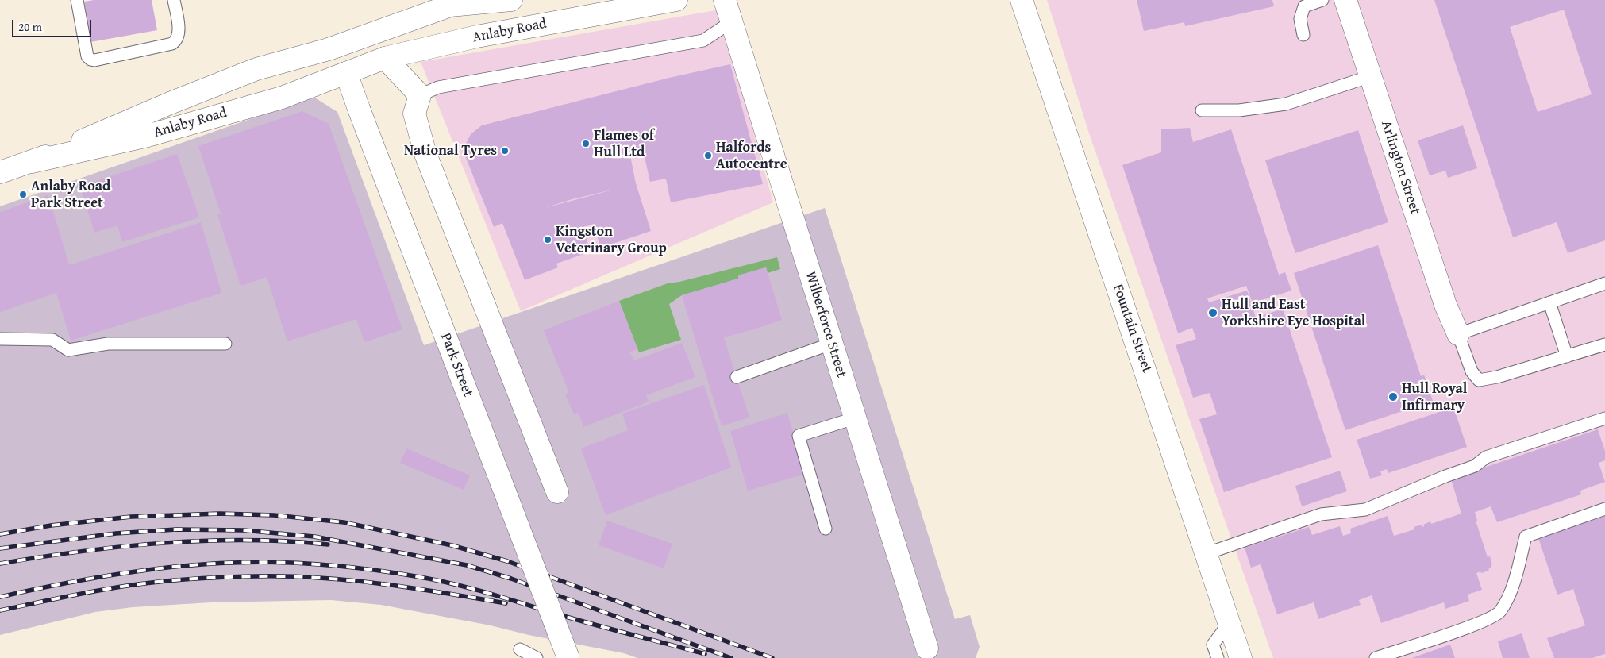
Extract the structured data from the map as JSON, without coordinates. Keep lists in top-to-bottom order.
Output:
{
  "streets": {
    "street": [
      "Anlaby Road",
      "Arlington Street",
      "Wilberforce Street",
      "Fountain Street",
      "Park Street"
    ]
  },
  "crossings": [
    ["Anlaby Road", "Park Street"]
  ],
  "places": [
    "Flames of Hull Ltd",
    "National Tyres",
    "Halfords Autocentre",
    "Anlaby Road Park Street",
    "Kingston Veterinary Group",
    "Hull and East Yorkshire Eye Hospital",
    "Hull Royal Infirmary"
  ],
  "scale_bar": "20 m"
}
